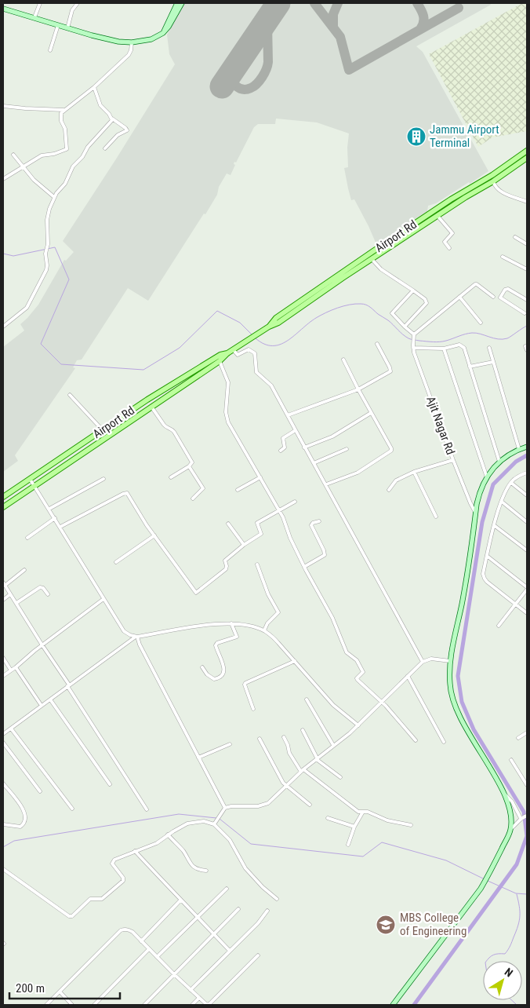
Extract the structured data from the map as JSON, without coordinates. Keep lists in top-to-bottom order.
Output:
{
  "streets": {
    "main road": ["Airport Rd"],
    "street": ["Ajit Nagar Rd"]
  },
  "places": {
    "building": ["Jammu Airport Terminal"],
    "school or university": ["MBS College of Engineering"]
  },
  "scale_bar": "200 m",
  "north": "top right"
}
